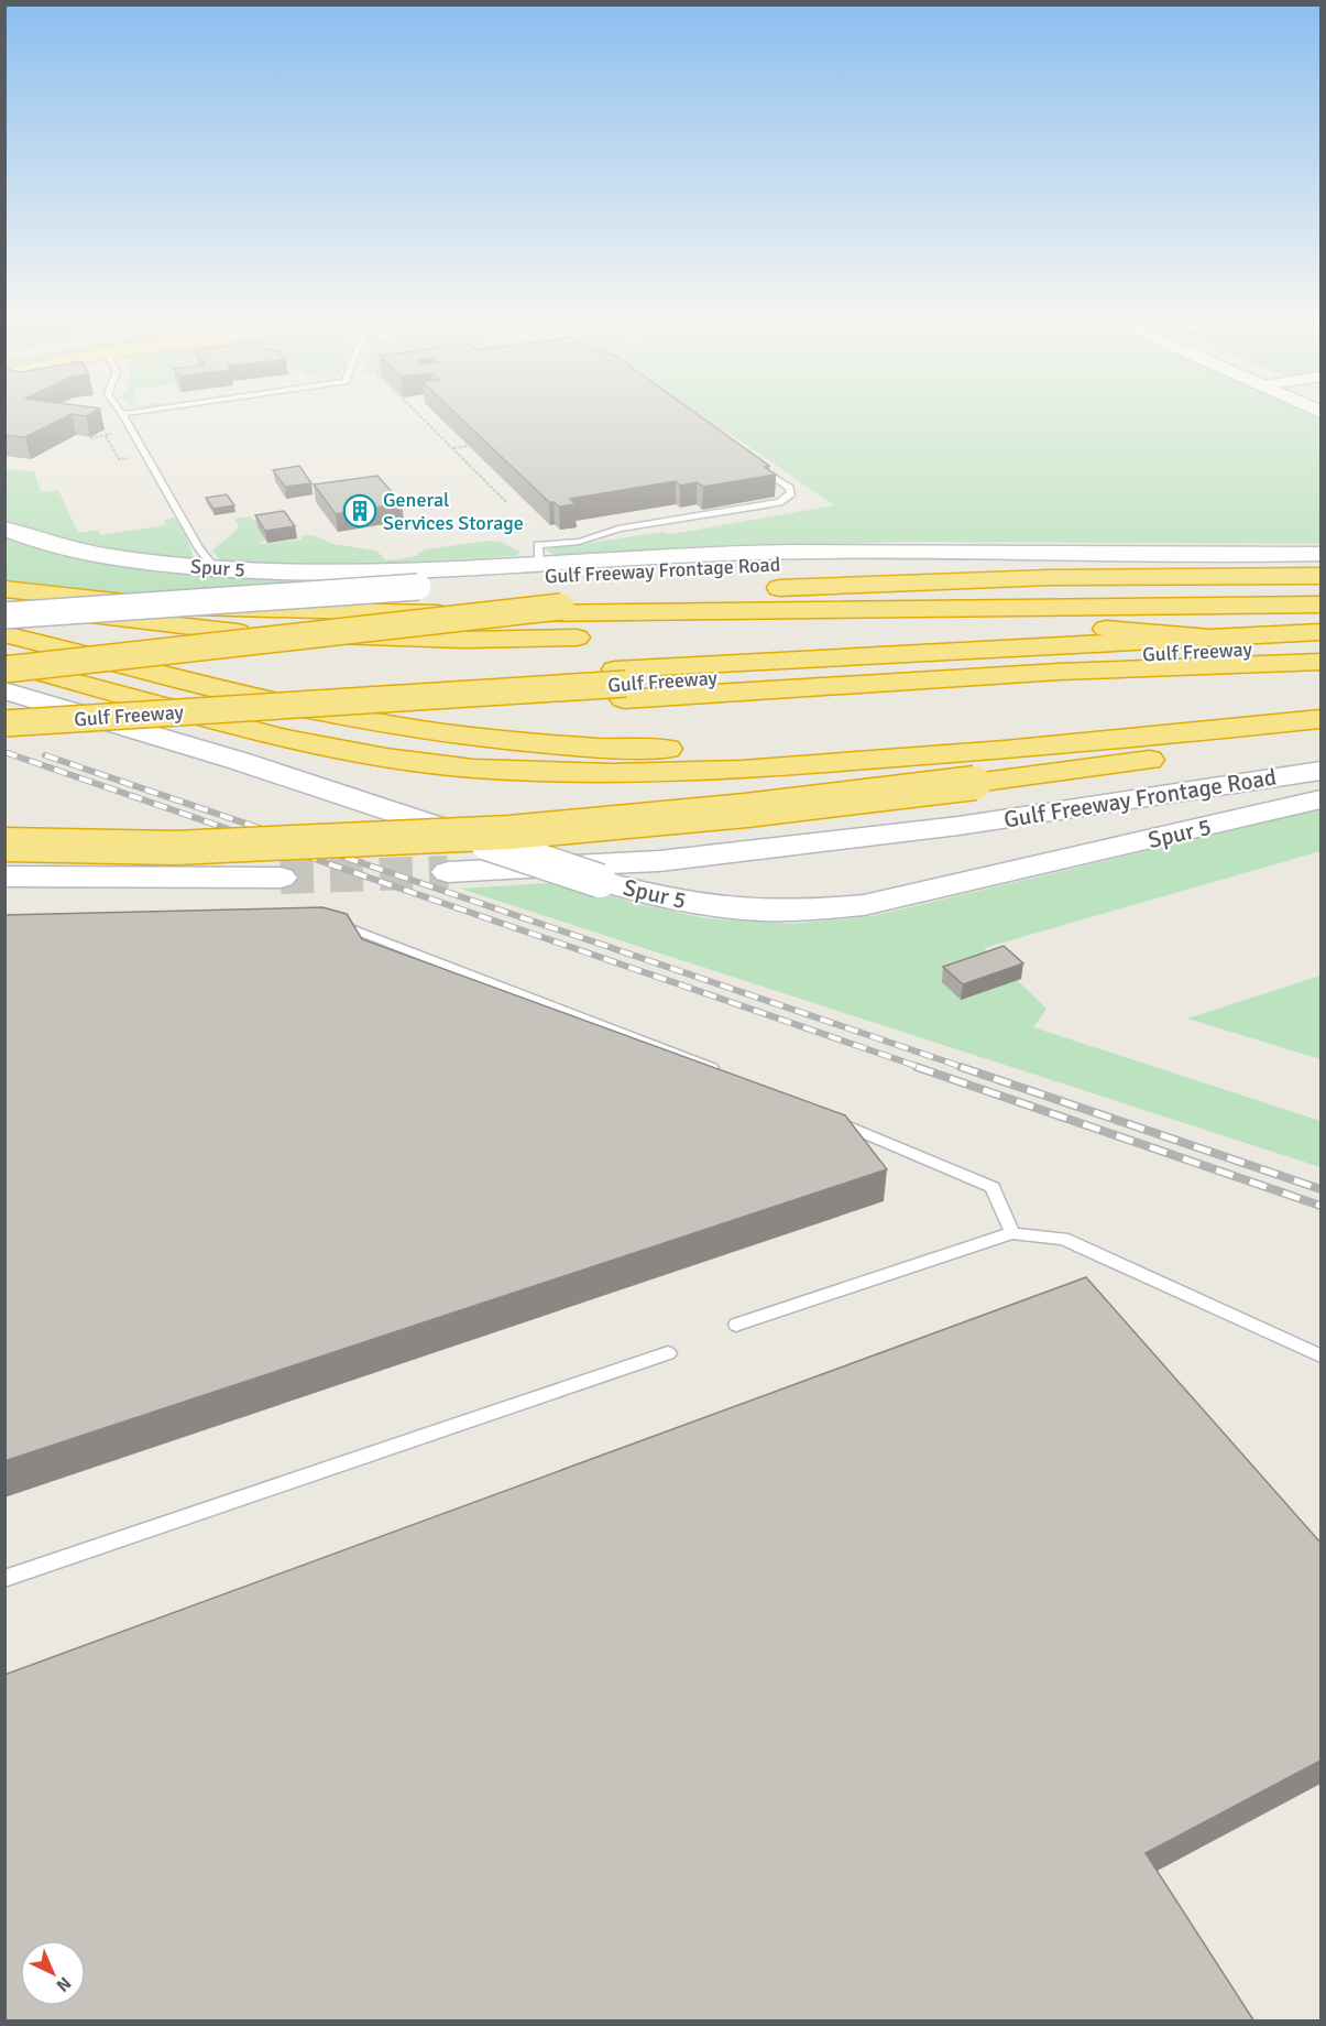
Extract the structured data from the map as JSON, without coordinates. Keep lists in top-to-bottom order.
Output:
{
  "streets": {
    "highway": ["Gulf Freeway"],
    "main road": ["Spur 5", "Gulf Freeway Frontage Road"]
  },
  "crossings": [
    ["Spur 5", "Gulf Freeway Frontage Road"]
  ],
  "places": {
    "building": ["General Services Storage"]
  },
  "north": "bottom right"
}
